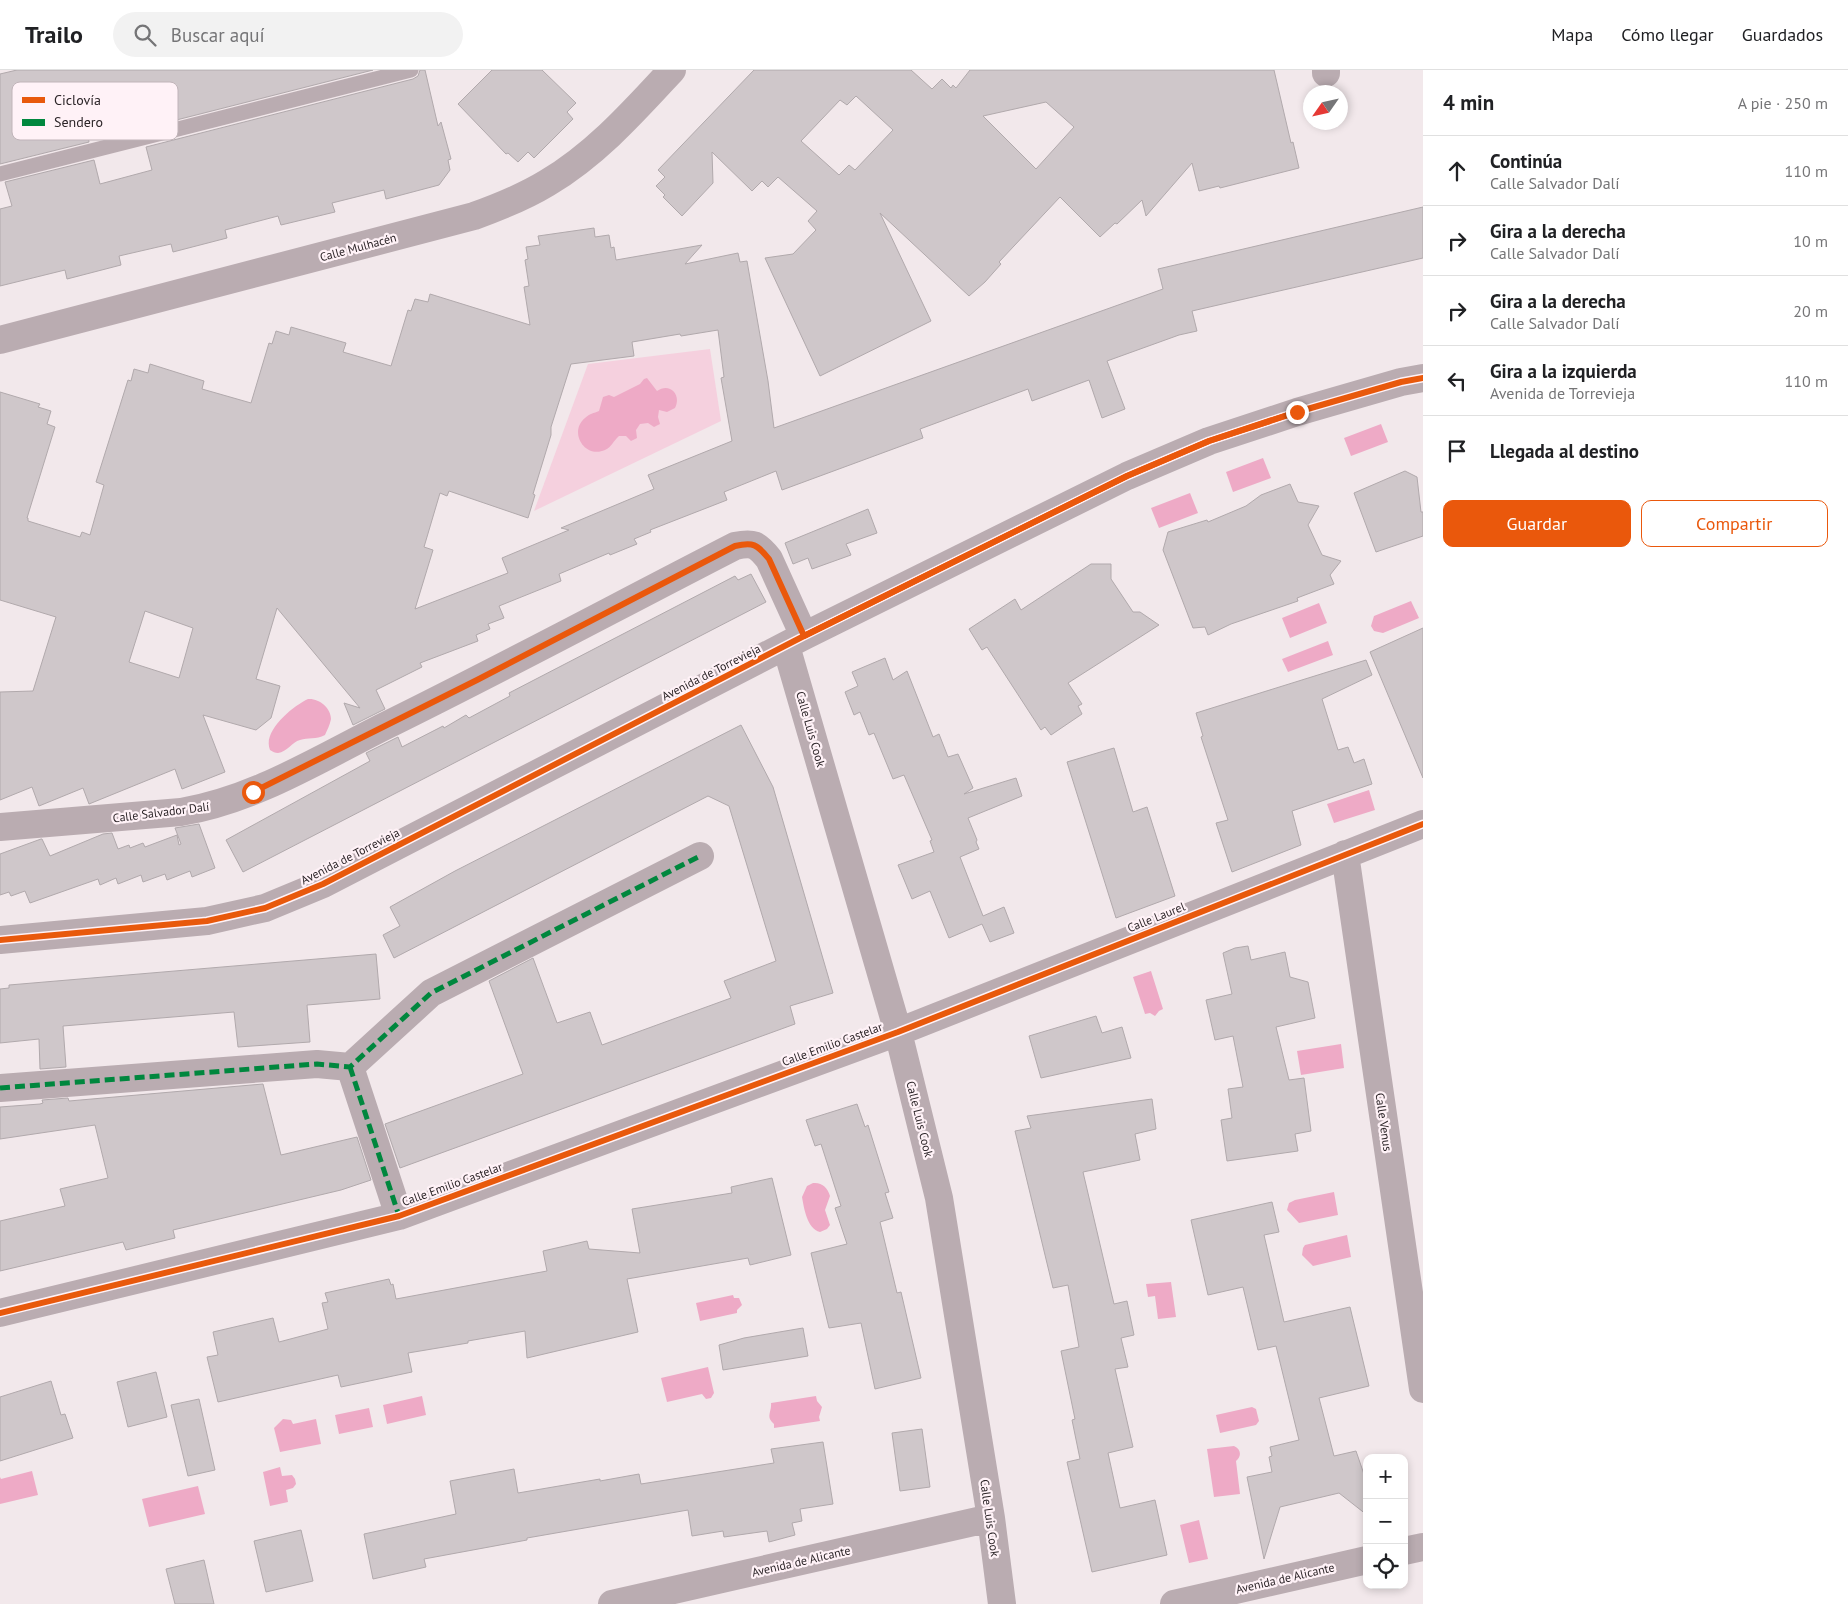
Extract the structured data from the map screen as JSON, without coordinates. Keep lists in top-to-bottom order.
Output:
{
  "streets": {
    "street": [
      "Calle Mulhacén",
      "Avenida de Torrevieja",
      "Calle Luis Cook",
      "Calle Salvador Dalí",
      "Calle Laurel",
      "Calle Emilio Castelar",
      "Calle Venus",
      "Avenida de Alicante"
    ]
  },
  "crossings": [
    ["Avenida de Torrevieja", "Calle Luis Cook"],
    ["Avenida de Torrevieja", "Calle Salvador Dalí"],
    ["Calle Luis Cook", "Calle Salvador Dalí"],
    ["Calle Luis Cook", "Calle Laurel"],
    ["Calle Luis Cook", "Calle Emilio Castelar"],
    ["Calle Luis Cook", "Avenida de Alicante"],
    ["Calle Laurel", "Calle Emilio Castelar"],
    ["Calle Laurel", "Calle Venus"]
  ],
  "legend": ["Ciclovía", "Sendero"],
  "north": "bottom left",
  "page": {
    "header": "Trailo",
    "search": "Buscar aquí",
    "nav": ["Mapa", "Cómo llegar", "Guardados"],
    "heading": ["4 min", "A pie · 250 m"],
    "list": [
      ["Continúa", "Calle Salvador Dalí", "110 m"],
      ["Gira a la derecha", "Calle Salvador Dalí", "10 m"],
      ["Gira a la derecha", "Calle Salvador Dalí", "20 m"],
      ["Gira a la izquierda", "Avenida de Torrevieja", "110 m"],
      "Llegada al destino"
    ],
    "buttons": ["Guardar", "Compartir"],
    "map_buttons": ["+", "−"]
  }
}
